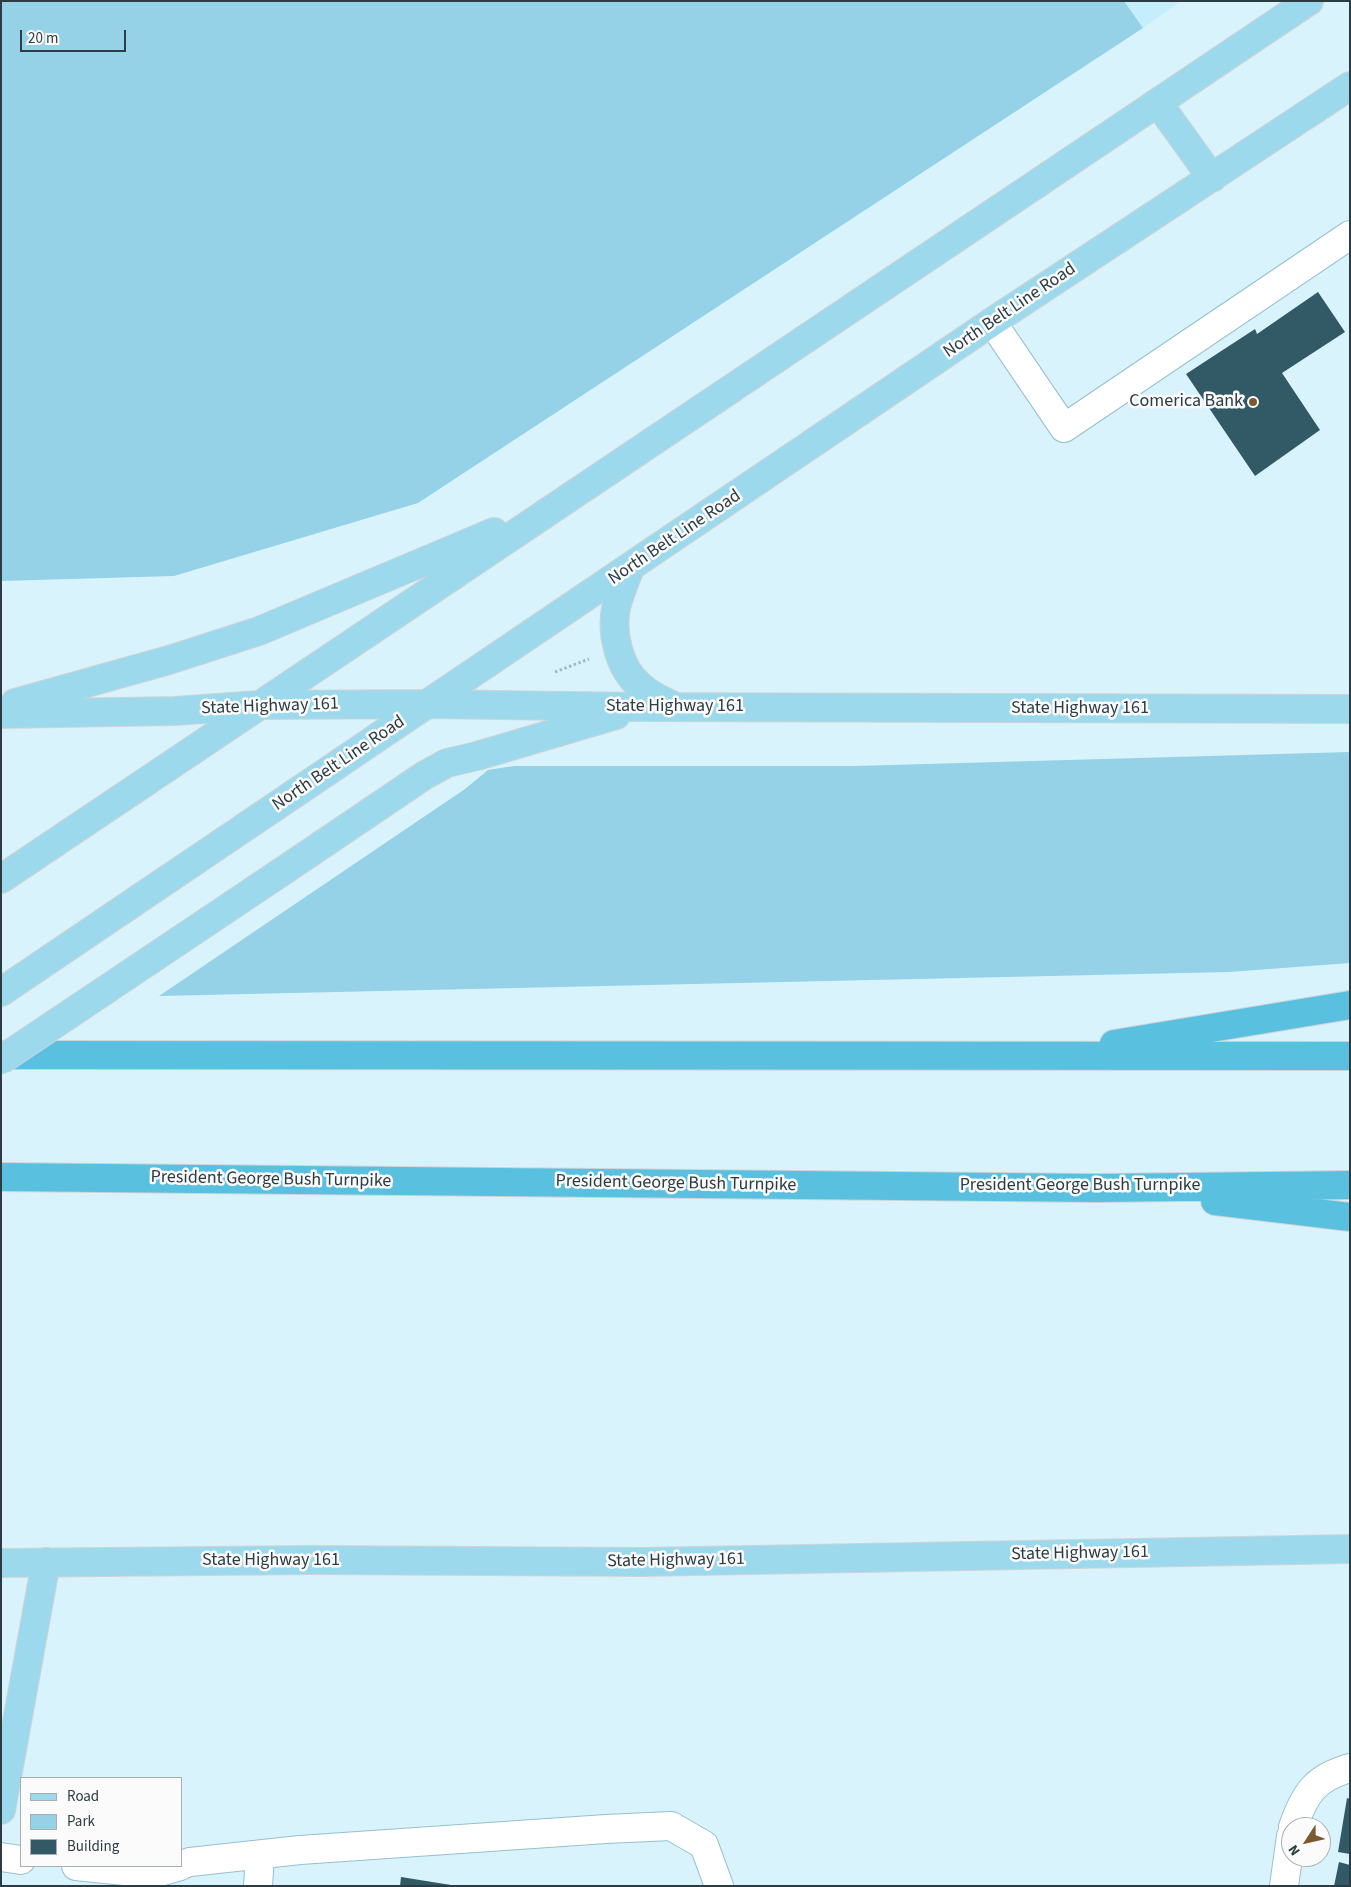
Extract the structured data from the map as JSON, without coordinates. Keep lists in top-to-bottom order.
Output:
{
  "streets": {
    "highway": ["President George Bush Turnpike"],
    "main road": ["North Belt Line Road", "State Highway 161"]
  },
  "crossings": [
    ["North Belt Line Road", "State Highway 161"]
  ],
  "places": ["Comerica Bank"],
  "legend": ["Road", "Park", "Building"],
  "scale_bar": "20 m",
  "north": "bottom left"
}
